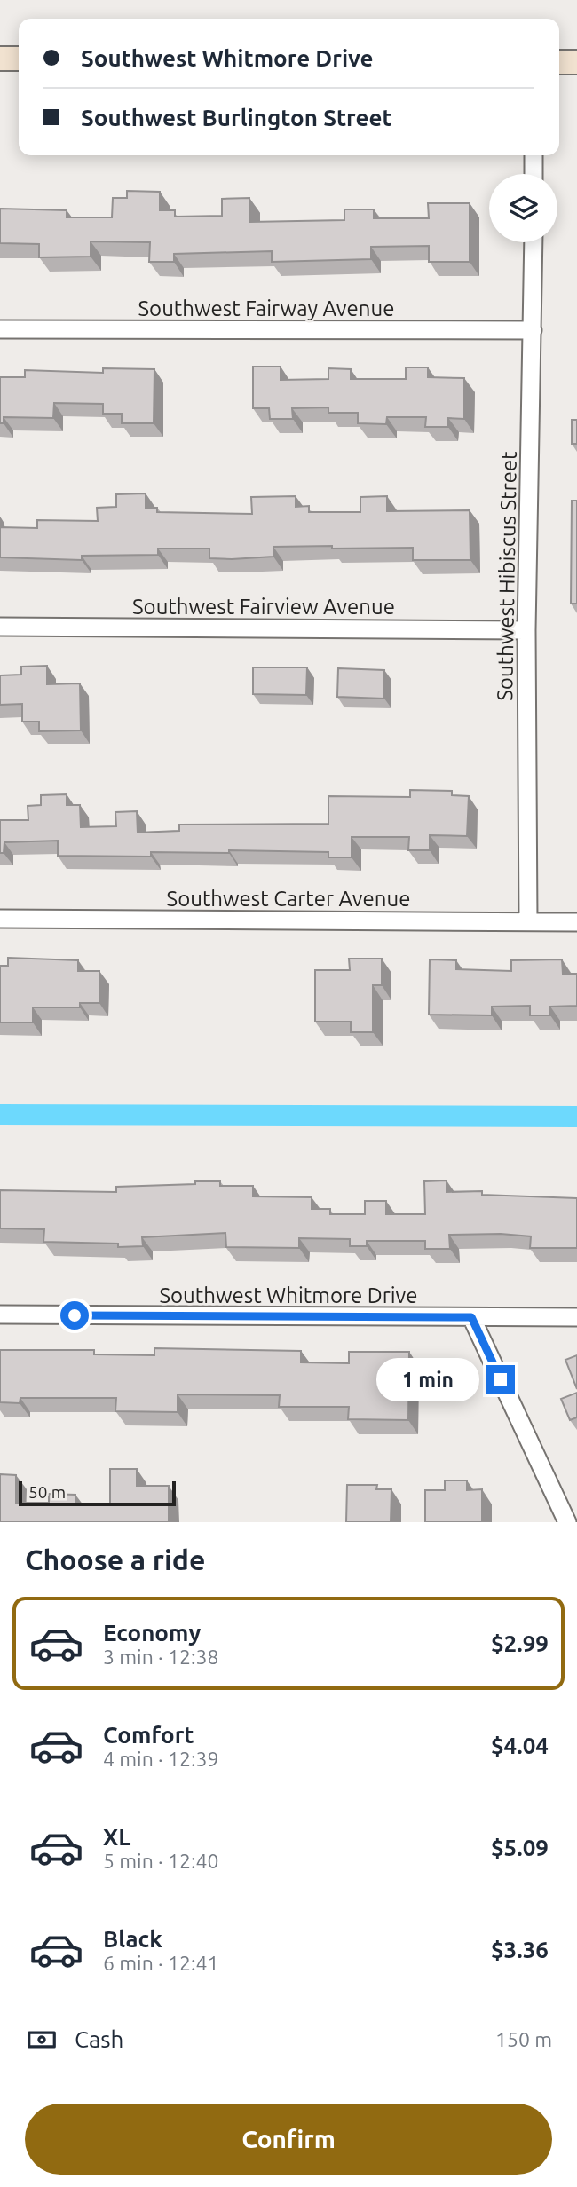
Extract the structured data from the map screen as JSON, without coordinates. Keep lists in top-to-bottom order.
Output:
{
  "streets": {
    "street": [
      "Southwest Fairway Avenue",
      "Southwest Hibiscus Street",
      "Southwest Fairview Avenue",
      "Southwest Carter Avenue",
      "Southwest Whitmore Drive"
    ]
  },
  "crossings": [
    ["Southwest Fairway Avenue", "Southwest Hibiscus Street"],
    ["Southwest Hibiscus Street", "Southwest Fairview Avenue"],
    ["Southwest Hibiscus Street", "Southwest Carter Avenue"]
  ],
  "scale_bar": "50 m",
  "page": {
    "banner": ["Southwest Whitmore Drive", "Southwest Burlington Street"],
    "bubble": "1 min",
    "scale": "50 m",
    "heading": "Choose a ride",
    "list": [
      {
        "name": "Economy",
        "note": "3 min · 12:38",
        "value": "$2.99"
      },
      {
        "name": "Comfort",
        "note": "4 min · 12:39",
        "value": "$4.04"
      },
      {
        "name": "XL",
        "note": "5 min · 12:40",
        "value": "$5.09"
      },
      {
        "name": "Black",
        "note": "6 min · 12:41",
        "value": "$3.36"
      }
    ],
    "pay": ["Cash", "150 m"],
    "buttons": "Confirm"
  }
}
